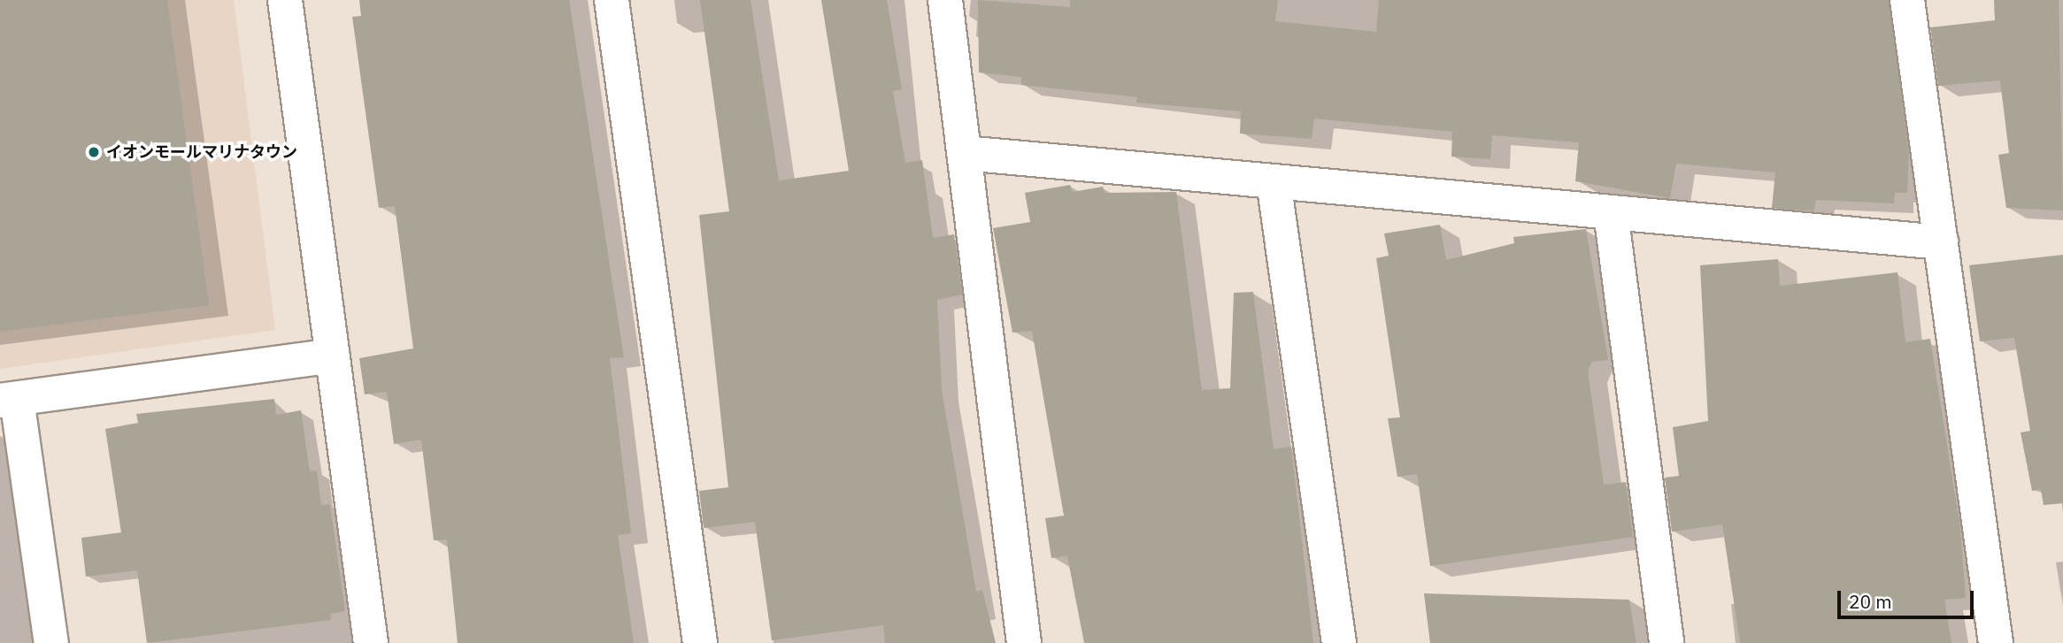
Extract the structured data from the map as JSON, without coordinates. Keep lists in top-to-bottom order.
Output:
{
  "places": ["イオンモールマリナタウン"],
  "scale_bar": "20 m"
}
